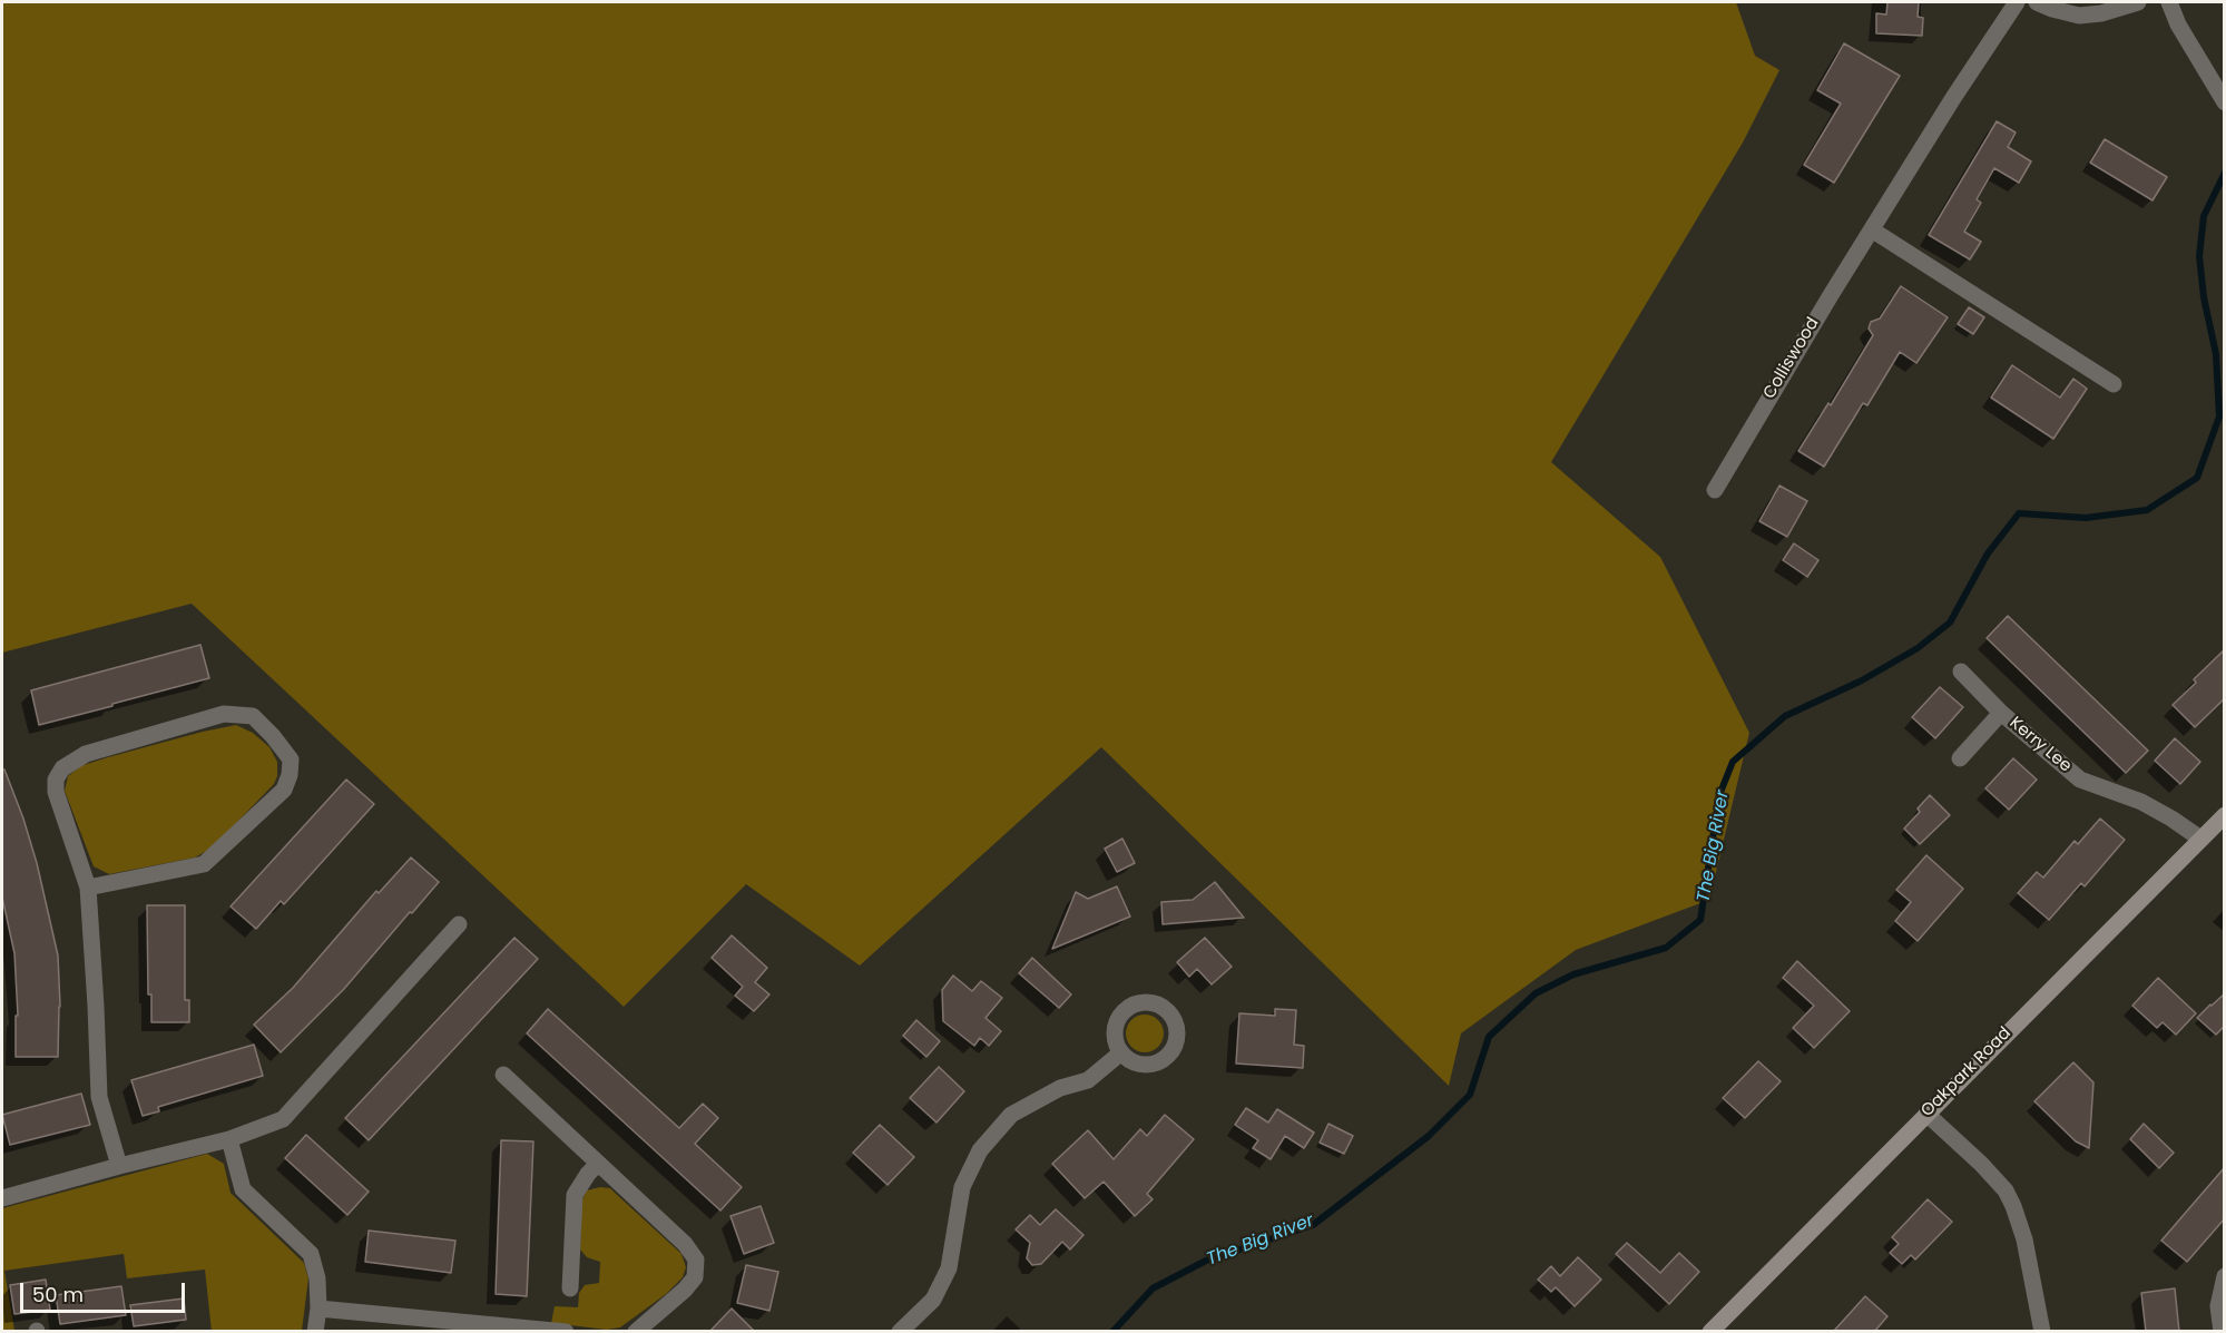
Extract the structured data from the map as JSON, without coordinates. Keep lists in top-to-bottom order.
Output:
{
  "streets": {
    "main road": ["Oakpark Road"],
    "street": ["Colliswood", "Kerry Lee"]
  },
  "crossings": [
    ["Kerry Lee", "Oakpark Road"]
  ],
  "water": ["The Big River"],
  "scale_bar": "50 m"
}
